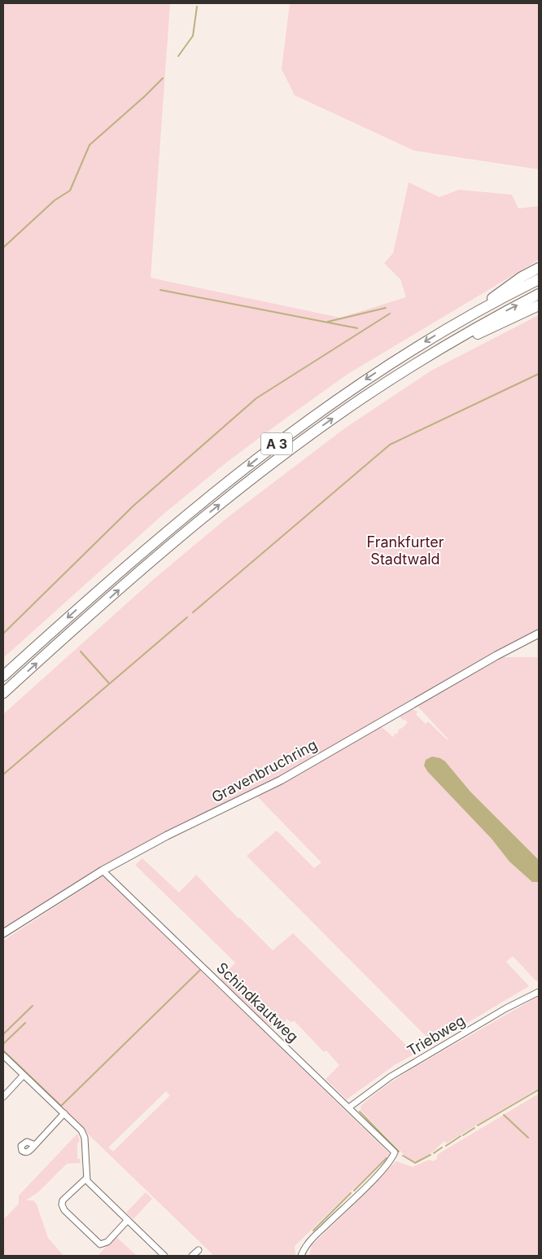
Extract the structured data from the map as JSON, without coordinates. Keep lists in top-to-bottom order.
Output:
{
  "streets": {
    "highway": ["A 3"],
    "street": ["Gravenbruchring", "Schindkautweg", "Triebweg"]
  },
  "crossings": [
    ["Gravenbruchring", "Schindkautweg"],
    ["Schindkautweg", "Triebweg"]
  ],
  "parks": ["Frankfurter Stadtwald"]
}
